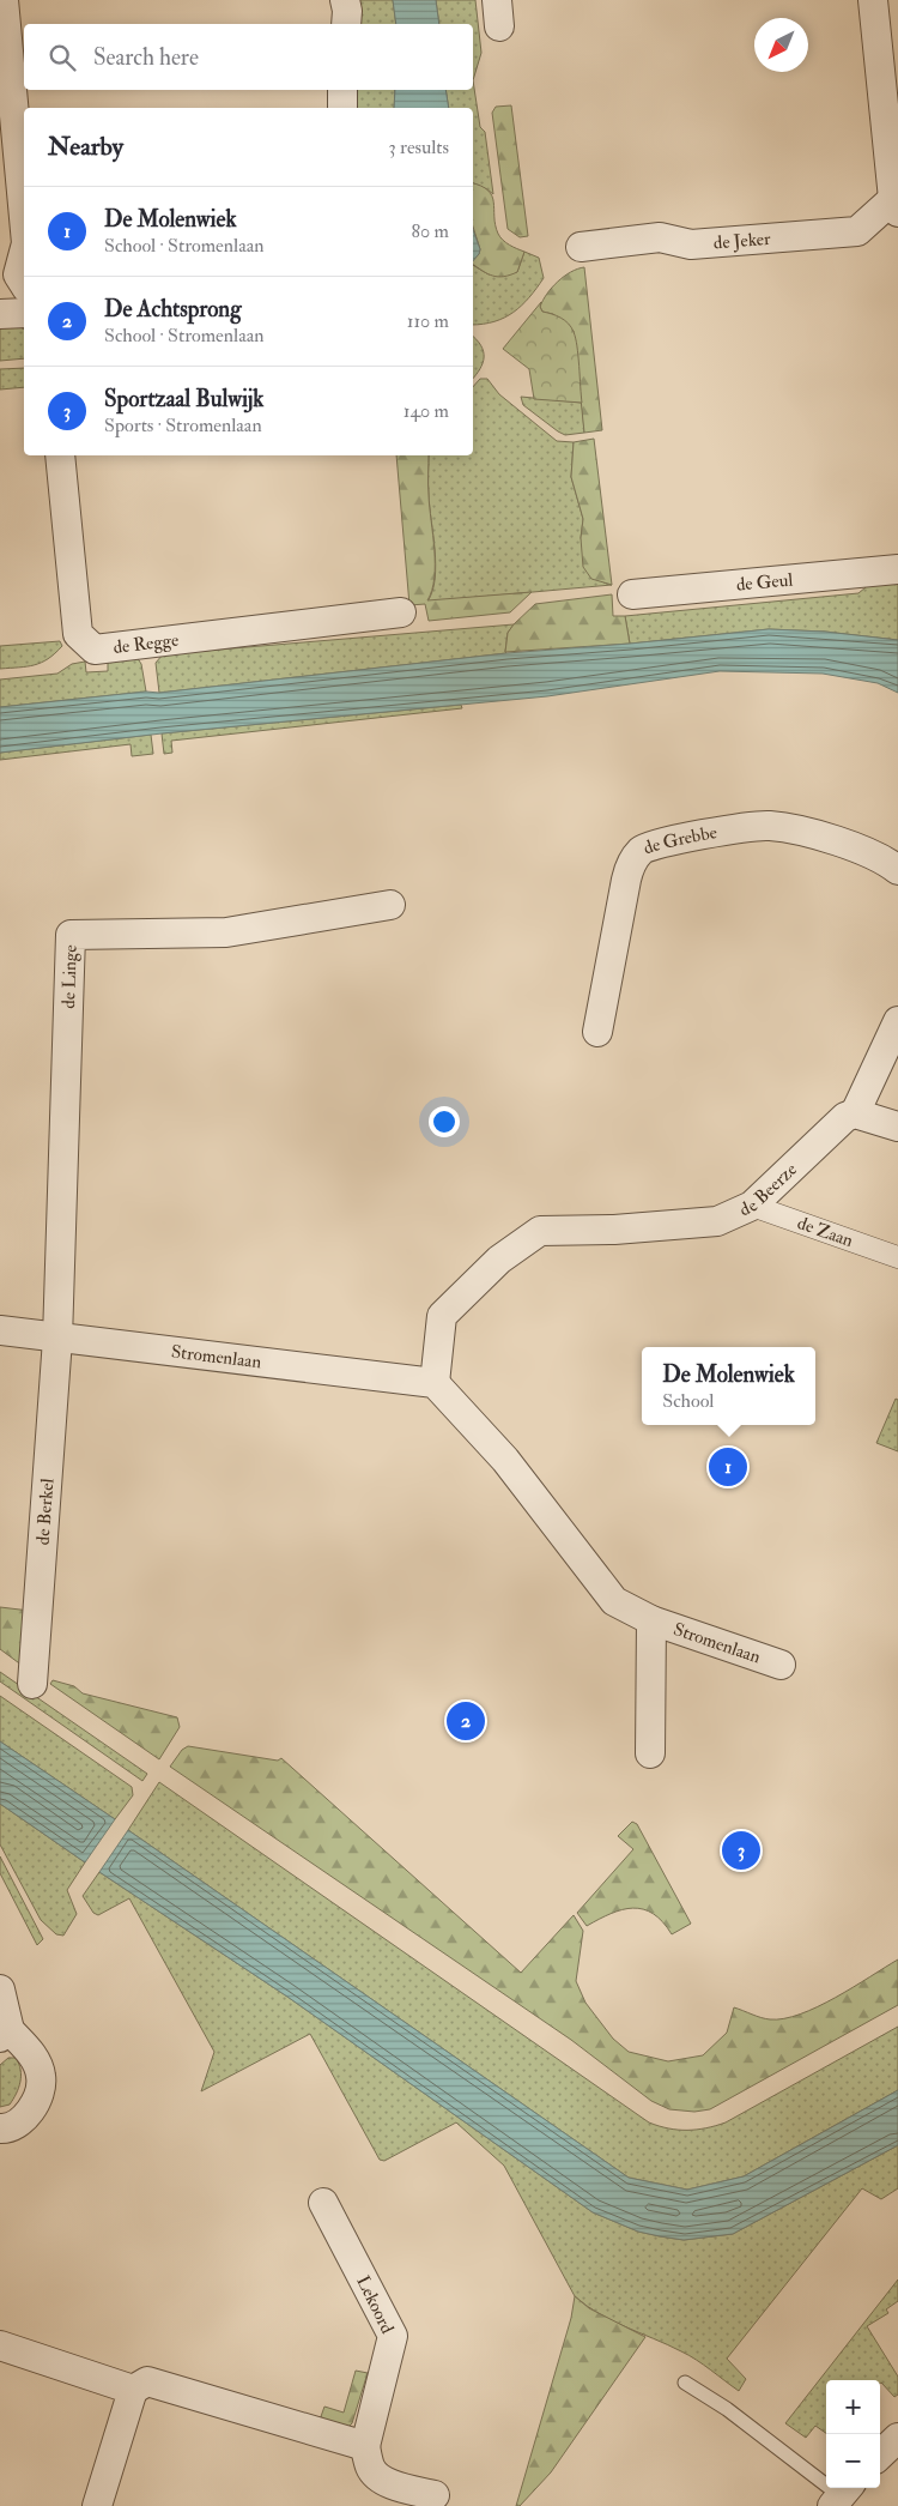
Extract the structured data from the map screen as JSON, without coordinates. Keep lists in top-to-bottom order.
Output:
{
  "streets": {
    "street": [
      "de Jeker",
      "de Geul",
      "de Regge",
      "de Grebbe",
      "de Linge",
      "de Beerze",
      "de Zaan",
      "Stromenlaan",
      "de Berkel",
      "Lekoord"
    ]
  },
  "crossings": [
    ["de Linge", "Stromenlaan"],
    ["de Linge", "de Berkel"],
    ["de Beerze", "de Zaan"],
    ["de Beerze", "Stromenlaan"],
    ["Stromenlaan", "de Berkel"]
  ],
  "north": "bottom left",
  "page": {
    "search": "Search here",
    "heading": ["Nearby", "3 results"],
    "list": [
      {
        "mark": "1",
        "name": "De Molenwiek",
        "note": "School · Stromenlaan",
        "value": "80 m"
      },
      {
        "mark": "2",
        "name": "De Achtsprong",
        "note": "School · Stromenlaan",
        "value": "110 m"
      },
      {
        "mark": "3",
        "name": "Sportzaal Bulwijk",
        "note": "Sports · Stromenlaan",
        "value": "140 m"
      }
    ],
    "popup": ["De Molenwiek", "School"],
    "pins": ["1", "2", "3"],
    "map_buttons": ["+", "−"]
  }
}
